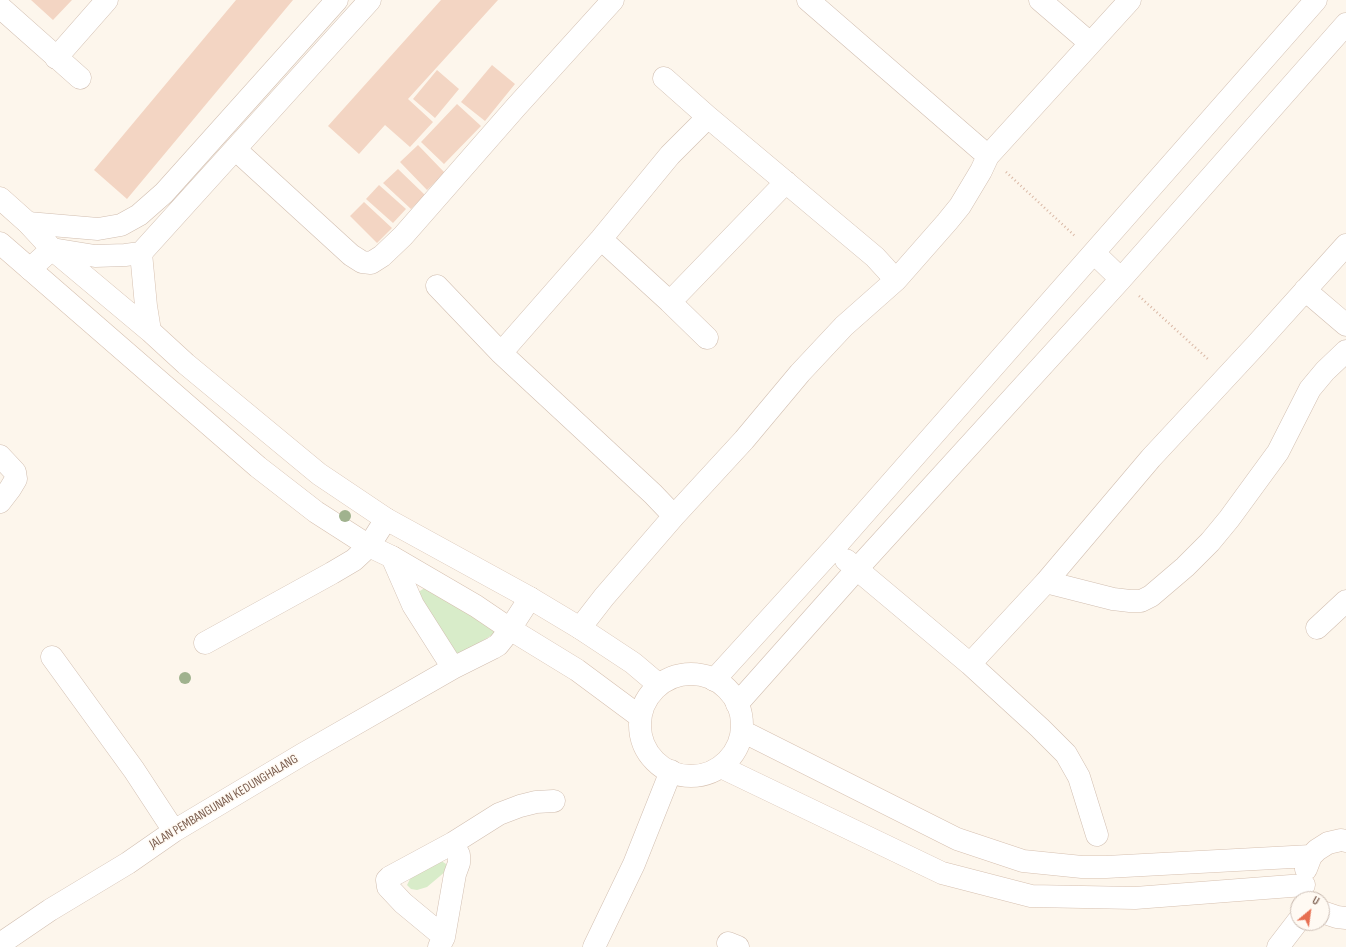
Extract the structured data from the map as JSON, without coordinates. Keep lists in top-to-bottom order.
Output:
{
  "streets": {
    "street": ["JALAN PEMBANGUNAN KEDUNGHALANG"]
  },
  "north": "top right"
}
